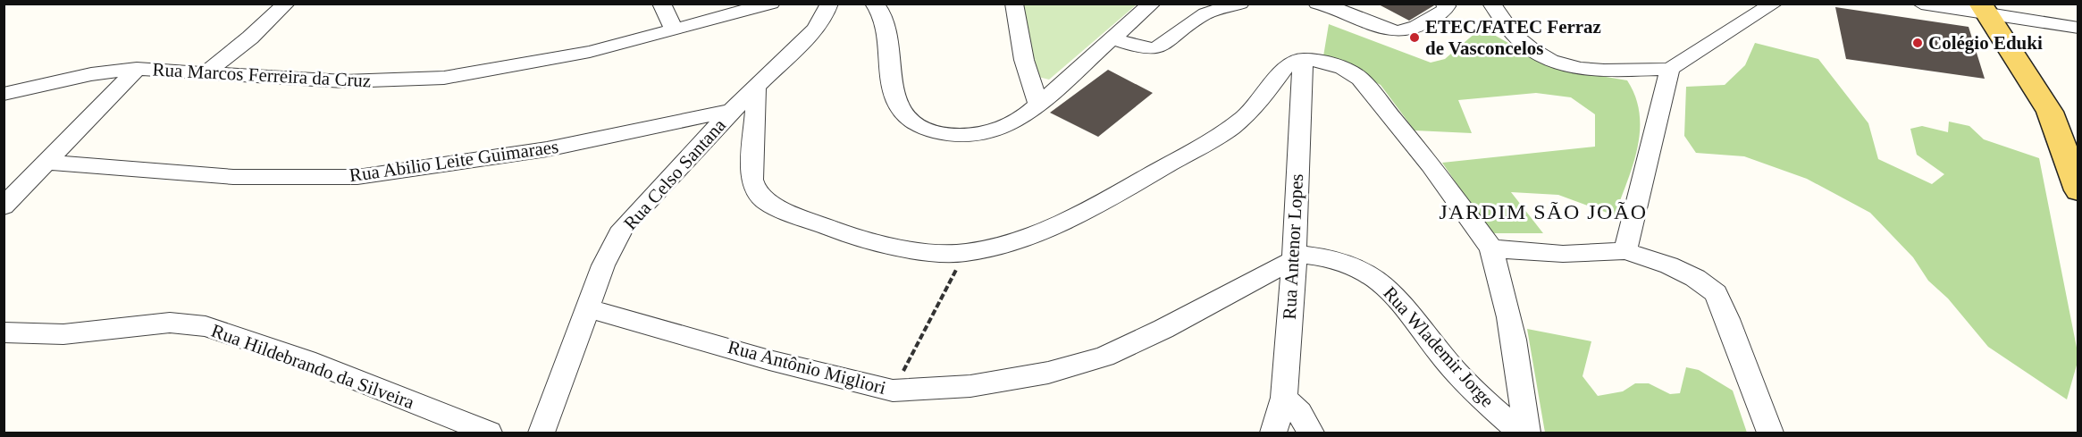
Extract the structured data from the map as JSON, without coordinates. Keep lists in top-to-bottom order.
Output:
{
  "streets": {
    "street": [
      "Rua Marcos Ferreira da Cruz",
      "Rua Abilio Leite Guimaraes",
      "Rua Celso Santana",
      "Rua Antenor Lopes",
      "Rua Wlademir Jorge",
      "Rua Hildebrando da Silveira",
      "Rua Antônio Migliori"
    ]
  },
  "crossings": [
    ["Rua Abilio Leite Guimaraes", "Rua Celso Santana"],
    ["Rua Celso Santana", "Rua Antônio Migliori"],
    ["Rua Antenor Lopes", "Rua Wlademir Jorge"],
    ["Rua Antenor Lopes", "Rua Antônio Migliori"],
    ["Rua Wlademir Jorge", "Rua Antônio Migliori"]
  ],
  "districts": ["JARDIM SÃO JOÃO"],
  "places": ["ETEC/FATEC Ferraz de Vasconcelos", "Colégio Eduki"]
}
